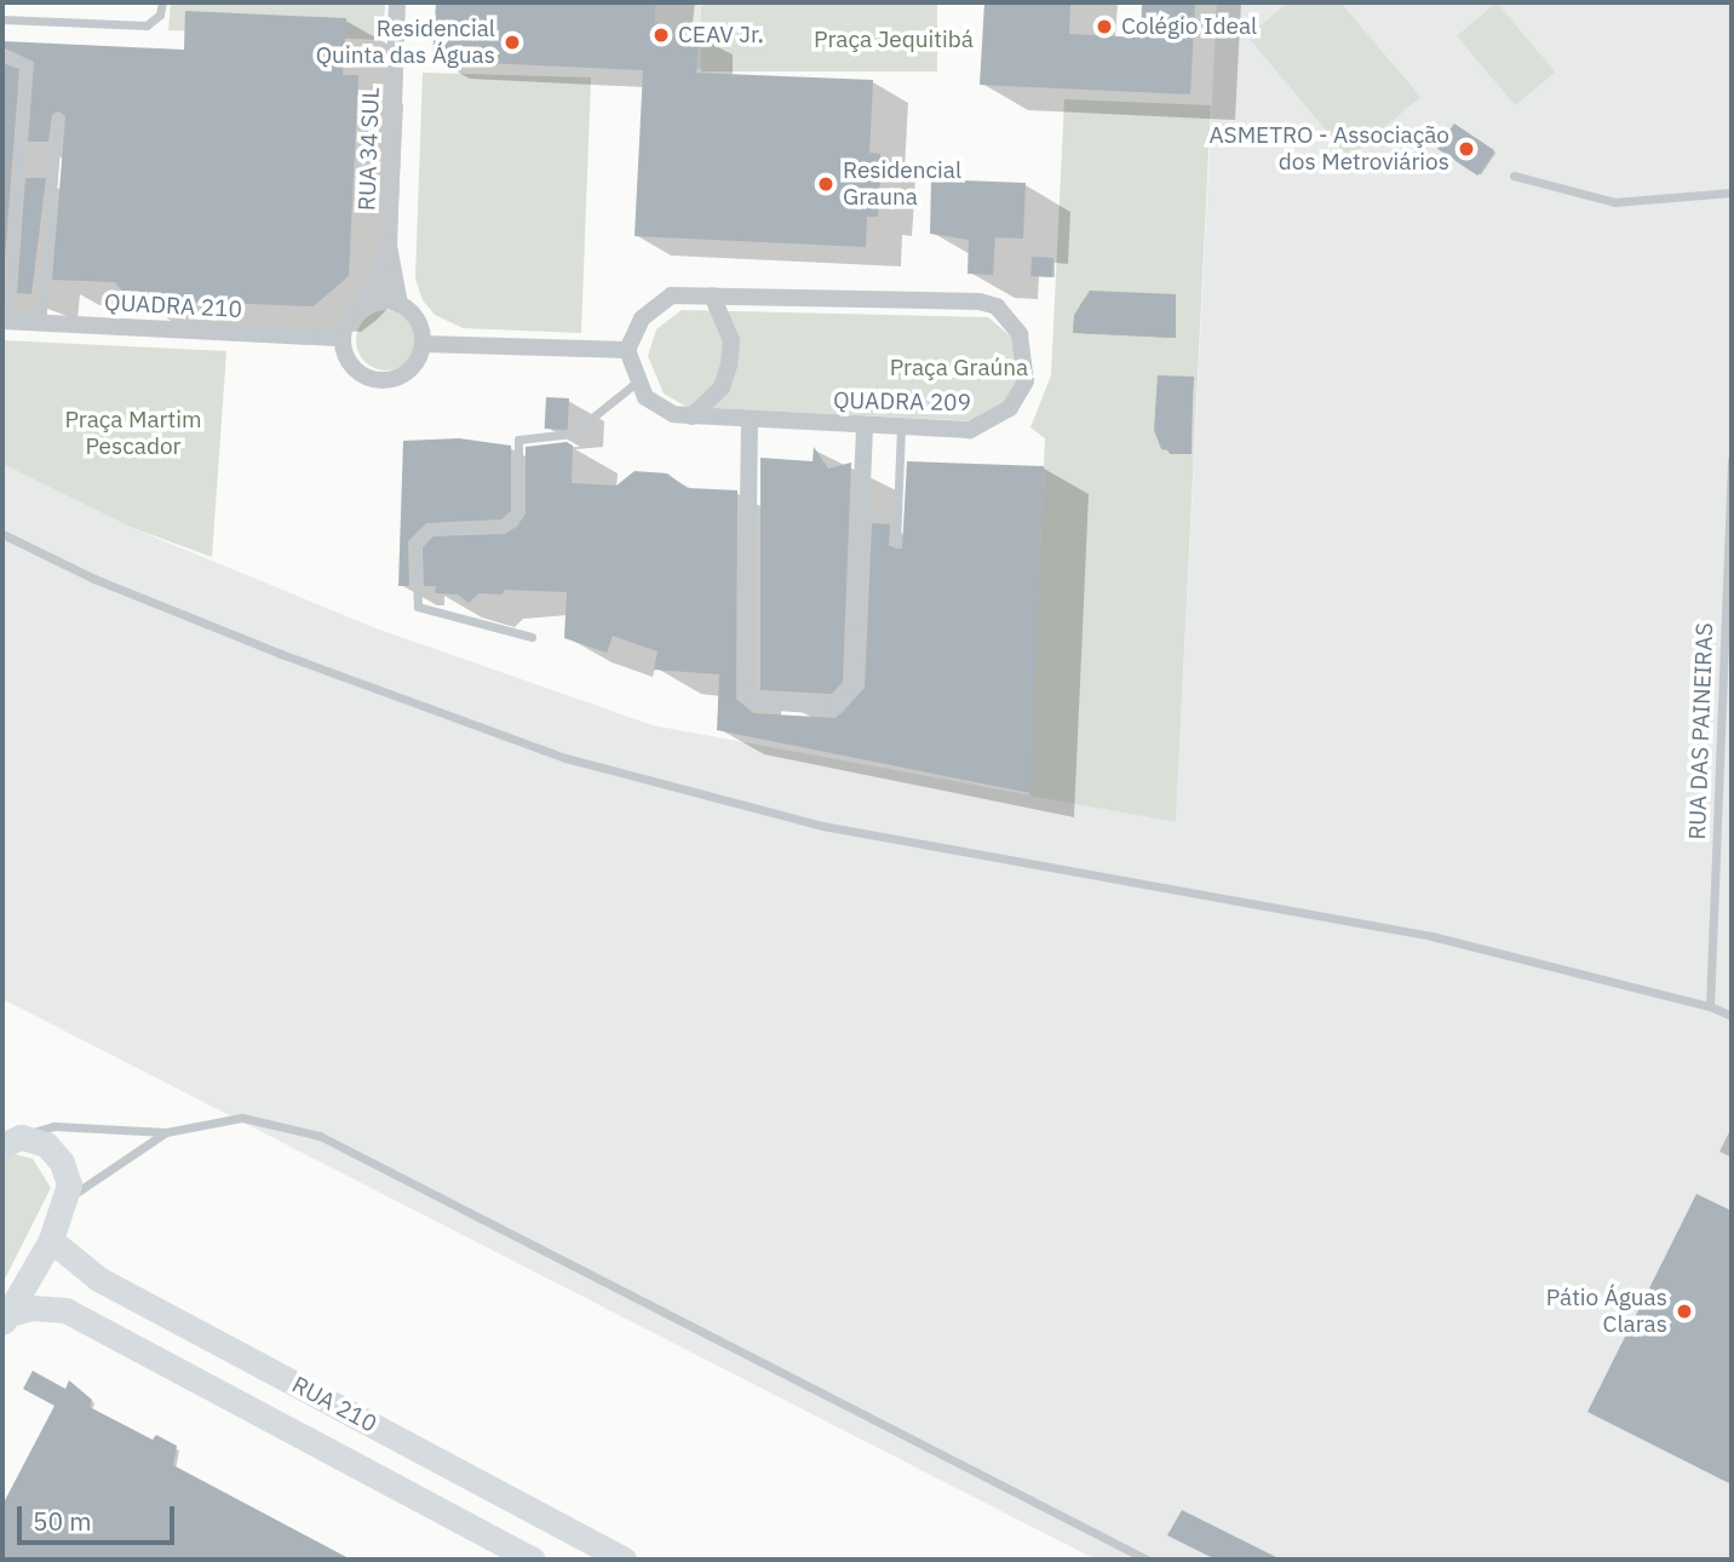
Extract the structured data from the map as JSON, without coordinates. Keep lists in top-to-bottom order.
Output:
{
  "streets": {
    "main road": ["RUA 210"],
    "street": ["RUA 34 SUL", "QUADRA 210", "QUADRA 209"],
    "lane": ["RUA DAS PAINEIRAS"]
  },
  "crossings": [
    ["RUA 34 SUL", "QUADRA 210"]
  ],
  "parks": ["Praça Jequitibá", "Praça Graúna", "Praça Martim Pescador"],
  "places": [
    "Colégio Ideal",
    "CEAV Jr.",
    "Residencial Quinta das Águas",
    "ASMETRO - Associação dos Metroviários",
    "Residencial Grauna",
    "Pátio Águas Claras"
  ],
  "scale_bar": "50 m"
}
